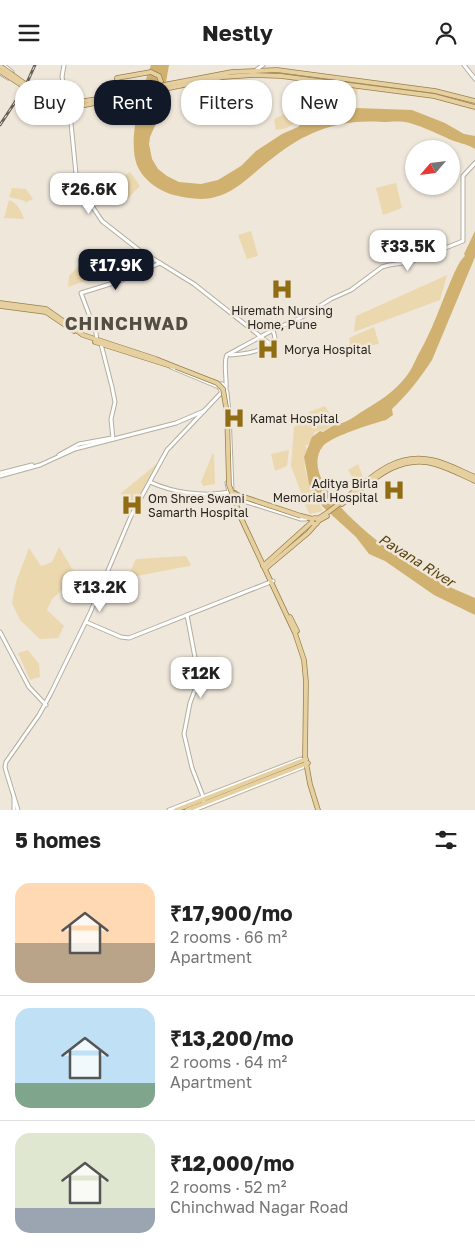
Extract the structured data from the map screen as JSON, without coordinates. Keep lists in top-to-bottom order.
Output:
{
  "districts": ["CHINCHWAD"],
  "water": ["Pavana River"],
  "places": {
    "hospital": [
      "Hiremath Nursing Home, Pune",
      "Morya Hospital",
      "Kamat Hospital",
      "Aditya Birla Memorial Hospital",
      "Om Shree Swami Samarth Hospital"
    ]
  },
  "north": "bottom left",
  "page": {
    "header": "Nestly",
    "chip": [
      "Buy",
      "Rent",
      "Filters",
      "New"
    ],
    "price": [
      "₹26.6K",
      "₹33.5K",
      "₹17.9K",
      "₹13.2K",
      "₹12K"
    ],
    "heading": "5 homes",
    "list": [
      {
        "name": "₹17,900/mo",
        "note": "2 rooms · 66 m² · Apartment"
      },
      {
        "name": "₹13,200/mo",
        "note": "2 rooms · 64 m² · Apartment"
      },
      {
        "name": "₹12,000/mo",
        "note": "2 rooms · 52 m² · Chinchwad Nagar Road"
      }
    ]
  }
}
